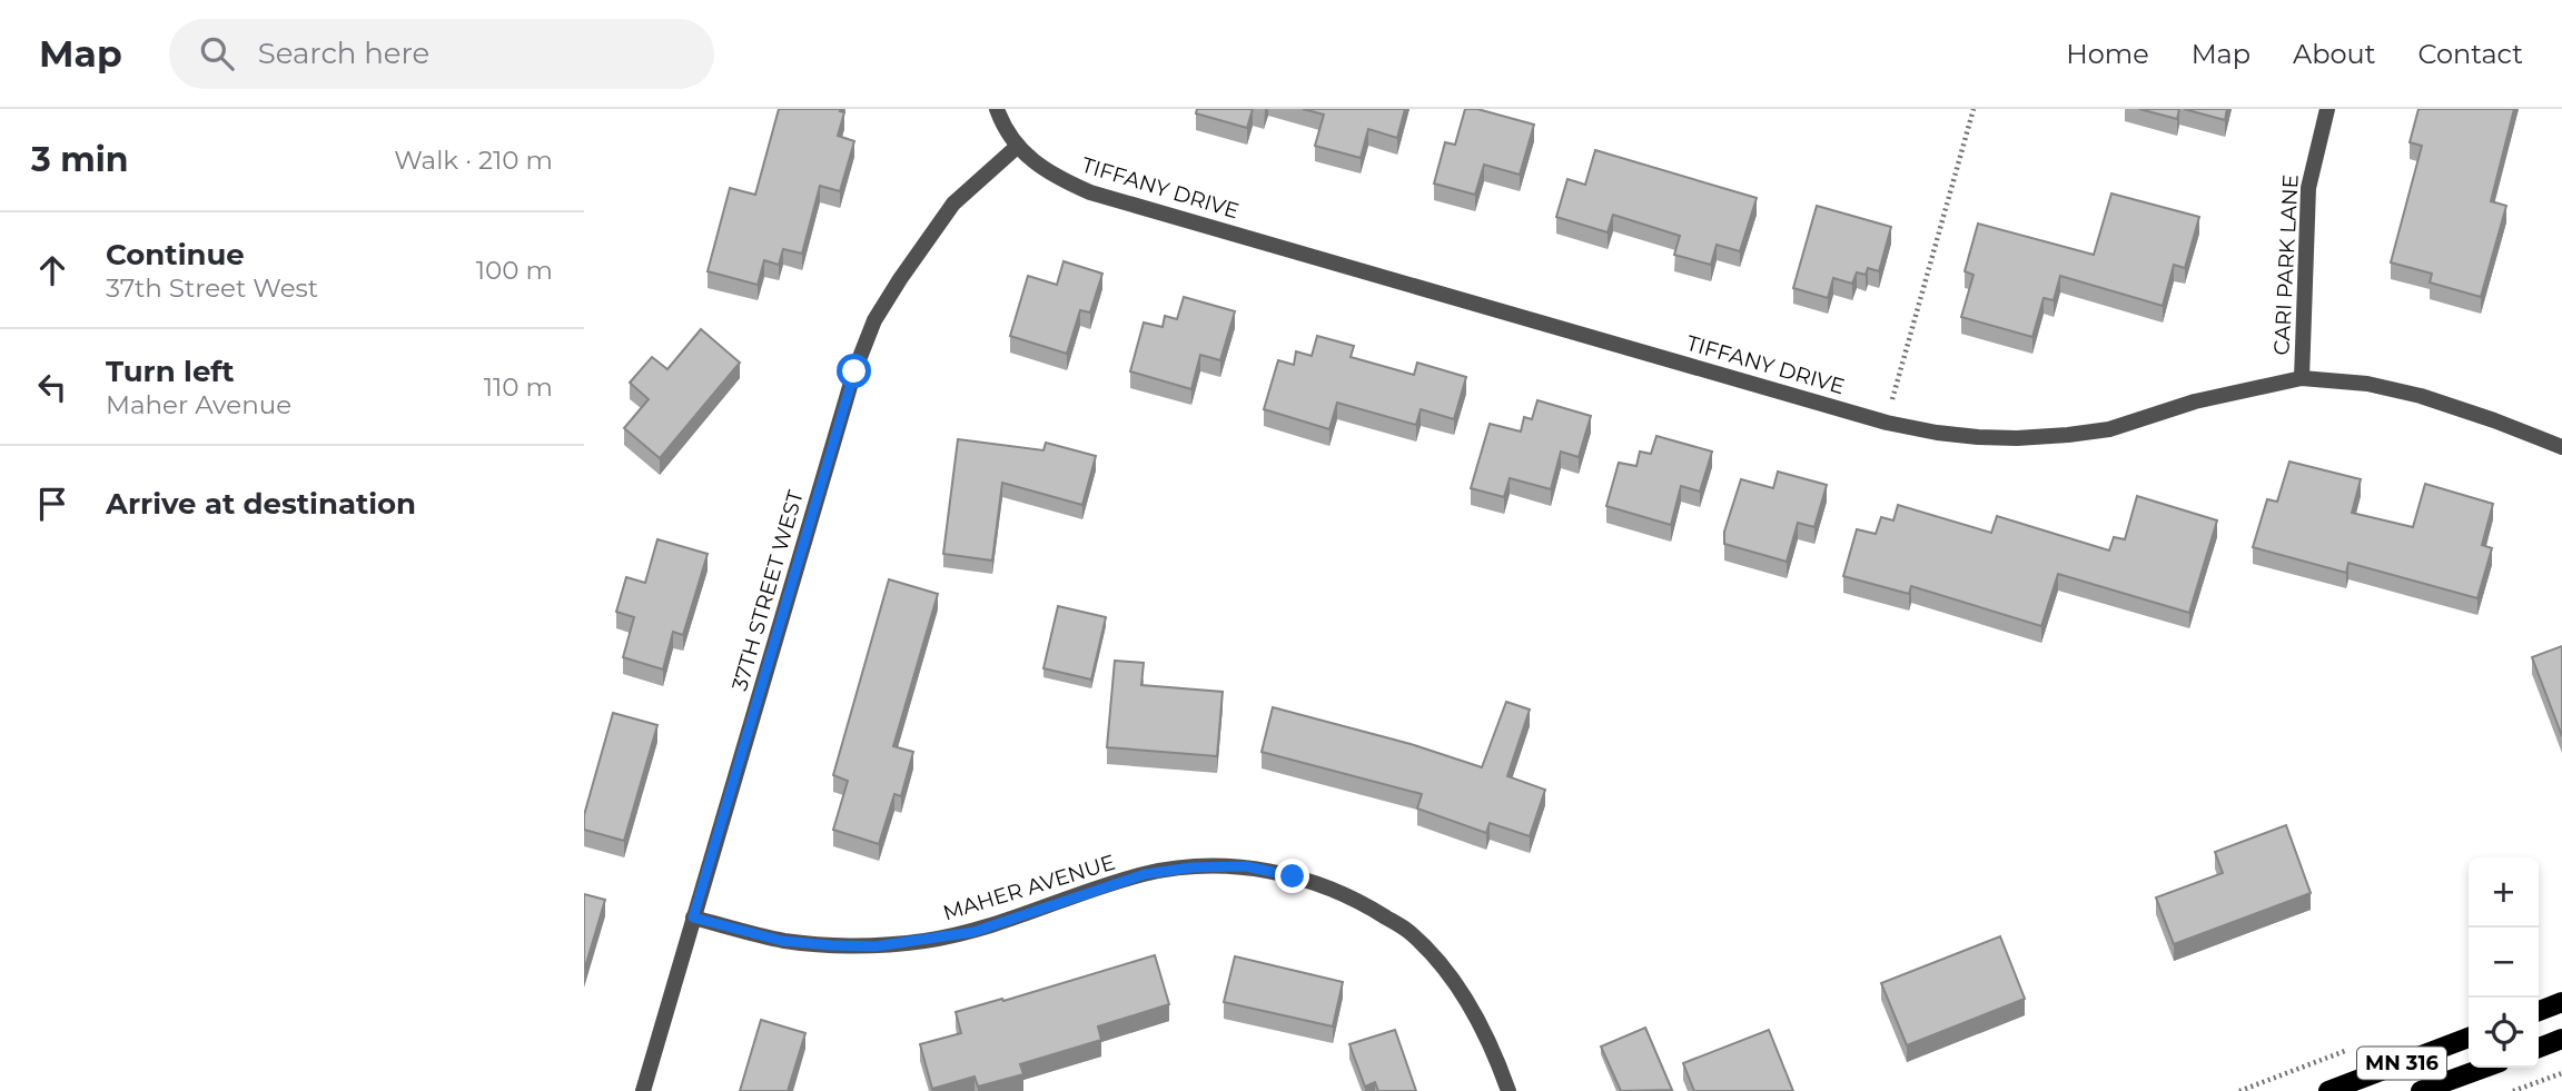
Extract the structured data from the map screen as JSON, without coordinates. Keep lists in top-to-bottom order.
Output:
{
  "streets": {
    "main road": ["MN 316"],
    "street": [
      "TIFFANY DRIVE",
      "CARI PARK LANE",
      "37TH STREET WEST",
      "MAHER AVENUE"
    ]
  },
  "crossings": [
    ["TIFFANY DRIVE", "CARI PARK LANE"],
    ["TIFFANY DRIVE", "37TH STREET WEST"],
    ["37TH STREET WEST", "MAHER AVENUE"]
  ],
  "page": {
    "header": "Map",
    "search": "Search here",
    "nav": [
      "Home",
      "Map",
      "About",
      "Contact"
    ],
    "heading": ["3 min", "Walk · 210 m"],
    "list": [
      ["Continue", "37th Street West", "100 m"],
      ["Turn left", "Maher Avenue", "110 m"],
      "Arrive at destination"
    ],
    "map_buttons": ["+", "−"]
  }
}
